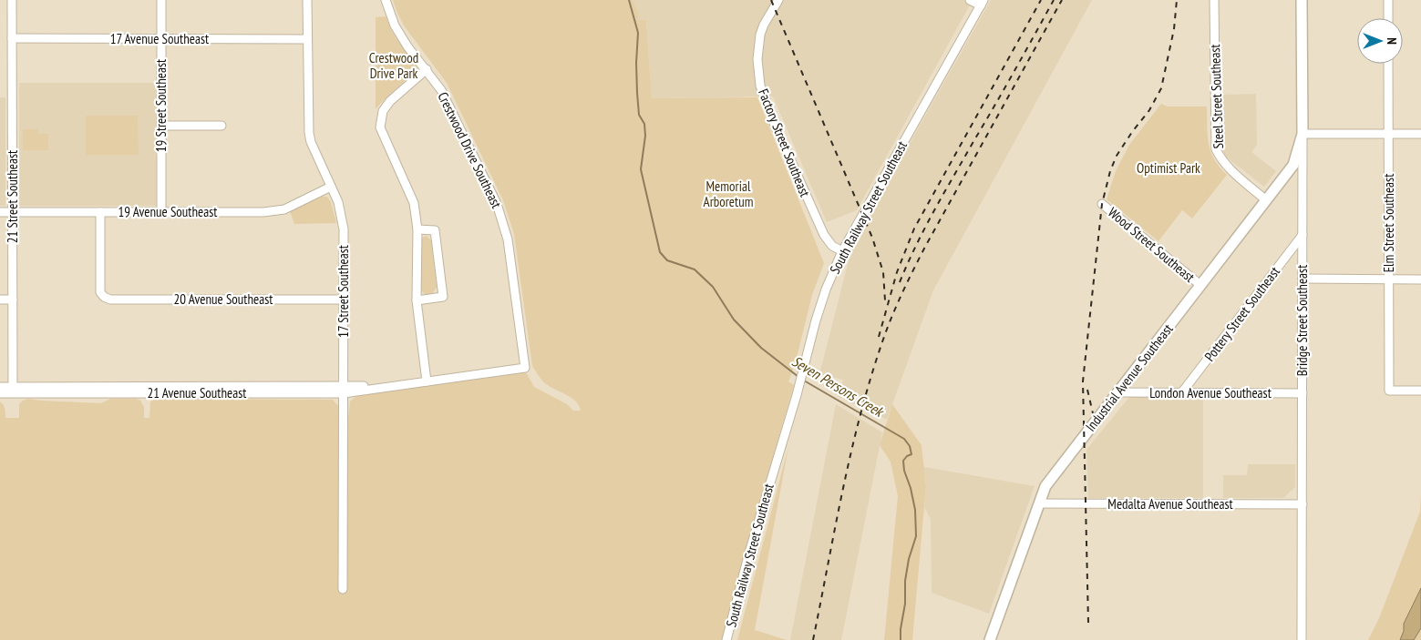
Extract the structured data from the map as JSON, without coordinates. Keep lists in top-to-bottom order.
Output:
{
  "streets": {
    "main road": ["Bridge Street Southeast", "Industrial Avenue Southeast"],
    "street": [
      "17 Avenue Southeast",
      "Steel Street Southeast",
      "19 Street Southeast",
      "Factory Street Southeast",
      "Crestwood Drive Southeast",
      "21 Street Southeast",
      "South Railway Street Southeast",
      "19 Avenue Southeast",
      "Elm Street Southeast",
      "Wood Street Southeast",
      "17 Street Southeast",
      "20 Avenue Southeast",
      "Pottery Street Southeast",
      "21 Avenue Southeast",
      "London Avenue Southeast",
      "Medalta Avenue Southeast"
    ]
  },
  "crossings": [
    ["17 Avenue Southeast", "19 Street Southeast"],
    ["17 Avenue Southeast", "21 Street Southeast"],
    ["17 Avenue Southeast", "17 Street Southeast"],
    ["Steel Street Southeast", "Industrial Avenue Southeast"],
    ["19 Street Southeast", "19 Avenue Southeast"],
    ["Factory Street Southeast", "South Railway Street Southeast"],
    ["Crestwood Drive Southeast", "21 Avenue Southeast"],
    ["21 Street Southeast", "19 Avenue Southeast"],
    ["21 Street Southeast", "21 Avenue Southeast"],
    ["19 Avenue Southeast", "17 Street Southeast"],
    ["19 Avenue Southeast", "20 Avenue Southeast"],
    ["Wood Street Southeast", "Industrial Avenue Southeast"],
    ["17 Street Southeast", "20 Avenue Southeast"],
    ["17 Street Southeast", "21 Avenue Southeast"],
    ["Pottery Street Southeast", "Bridge Street Southeast"],
    ["Pottery Street Southeast", "London Avenue Southeast"],
    ["Bridge Street Southeast", "Industrial Avenue Southeast"],
    ["Bridge Street Southeast", "London Avenue Southeast"],
    ["Bridge Street Southeast", "Medalta Avenue Southeast"],
    ["Industrial Avenue Southeast", "London Avenue Southeast"],
    ["Industrial Avenue Southeast", "Medalta Avenue Southeast"]
  ],
  "water": ["Seven Persons Creek"],
  "parks": ["Crestwood Drive Park", "Optimist Park", "Memorial Arboretum"],
  "north": "right"
}
